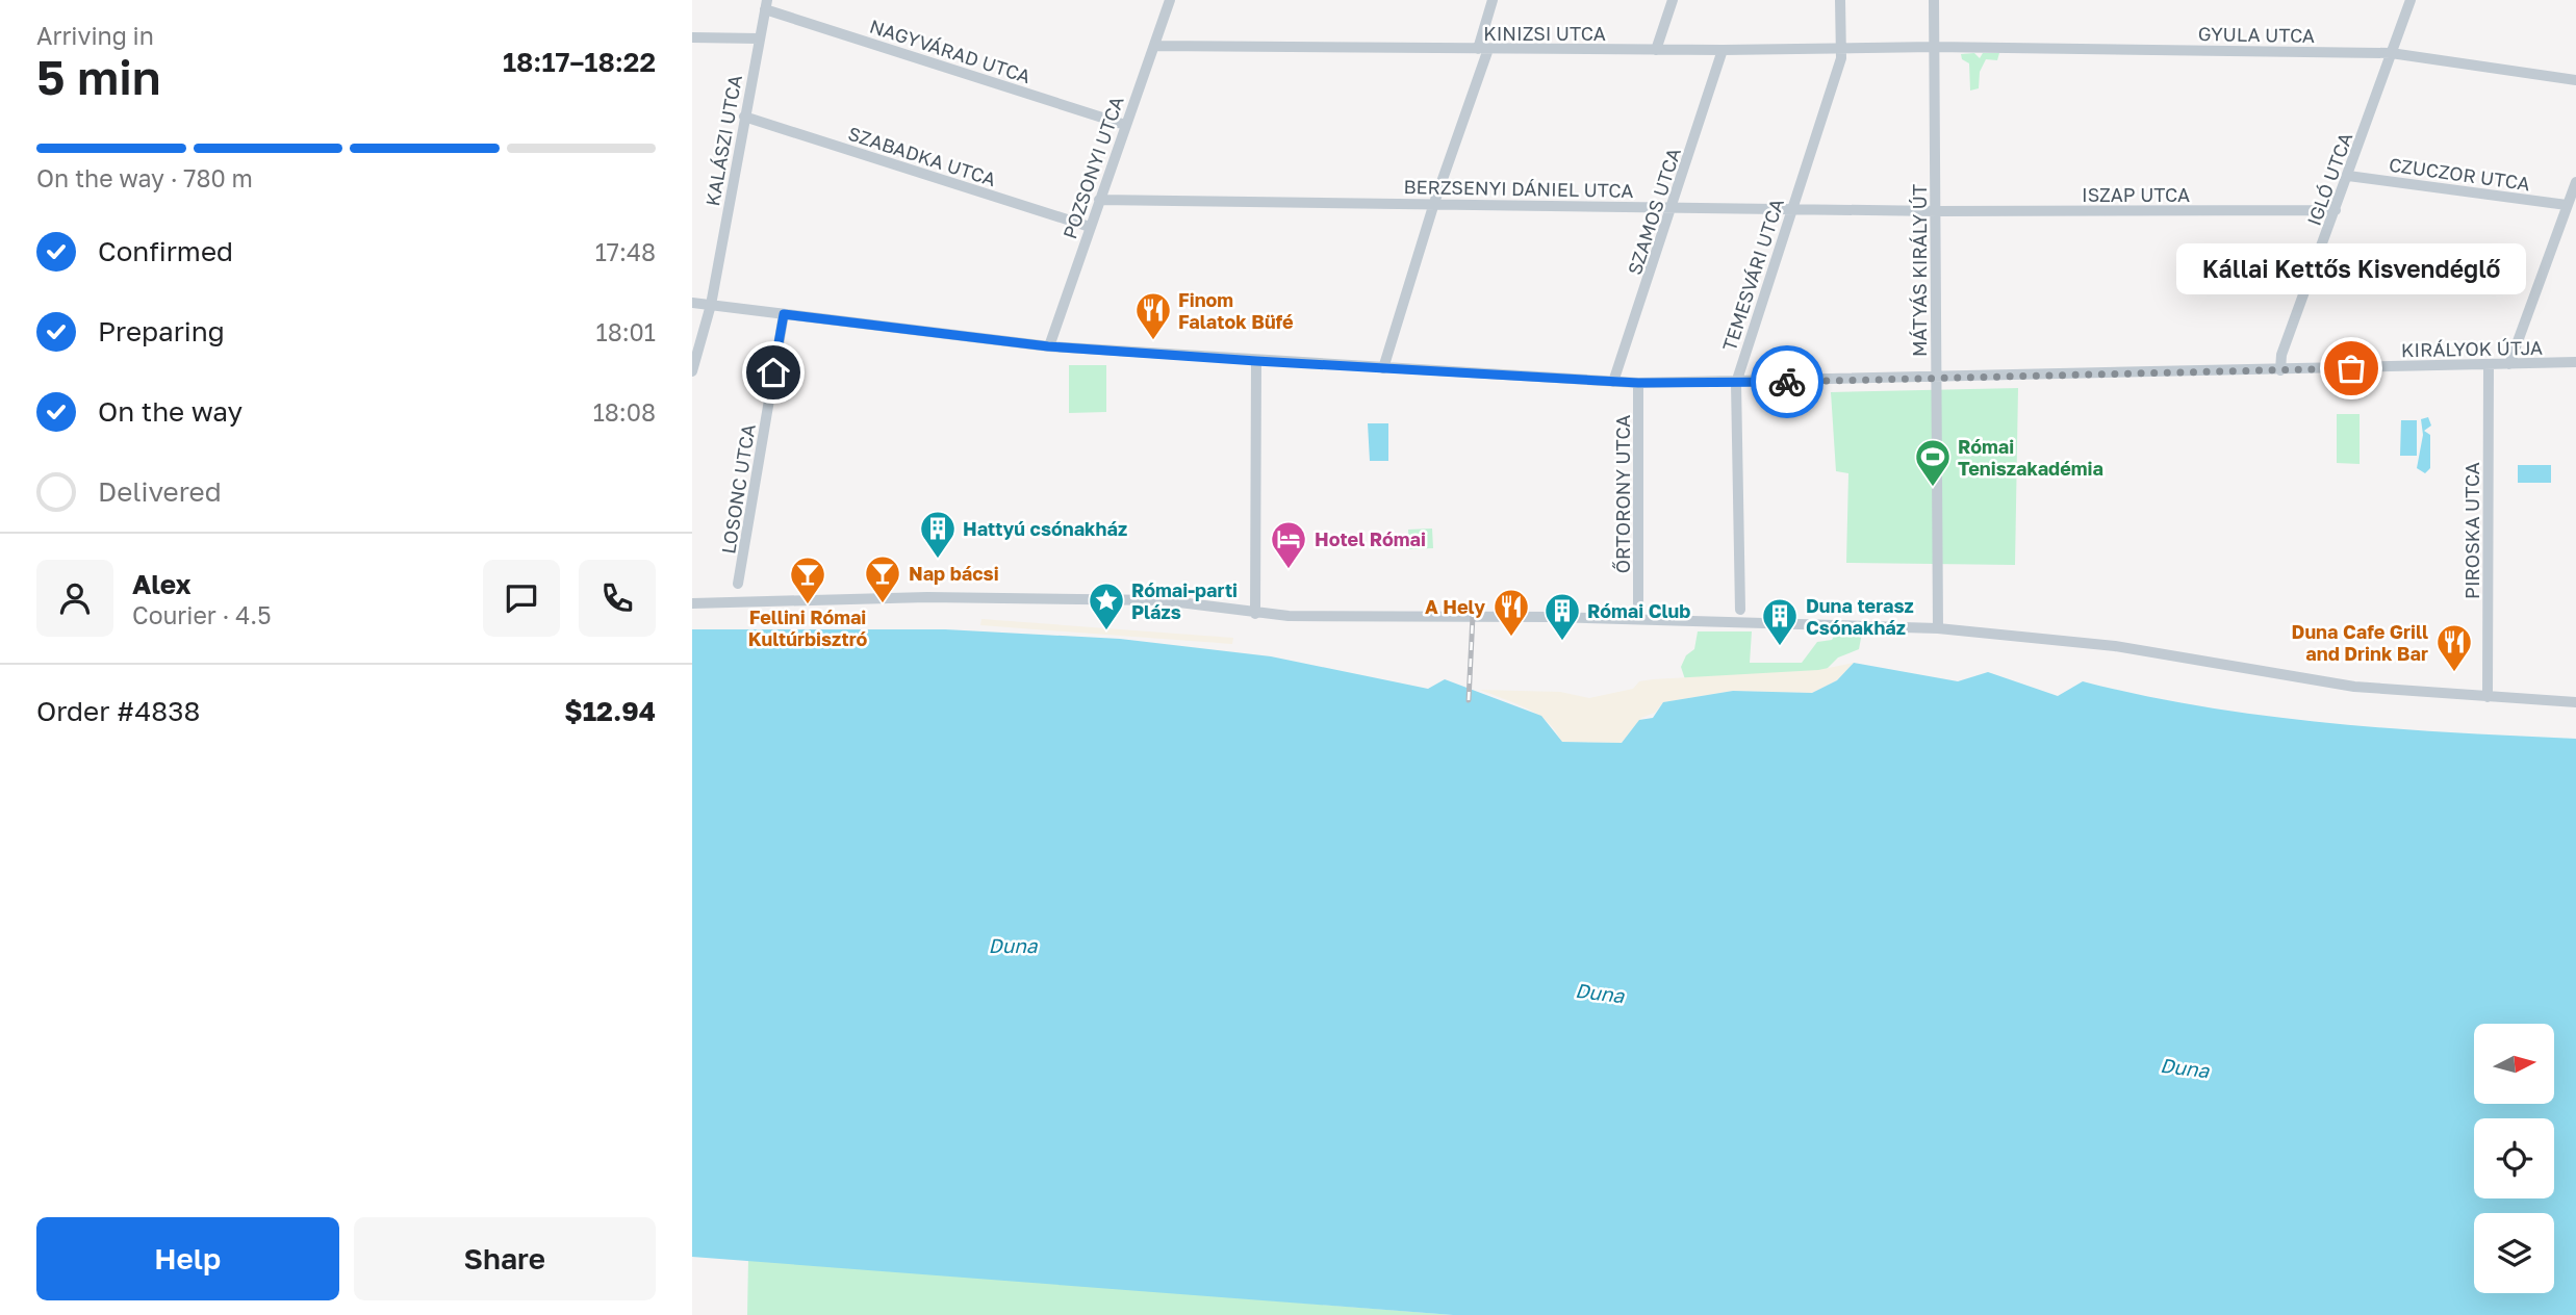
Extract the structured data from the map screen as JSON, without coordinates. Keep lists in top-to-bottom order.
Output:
{
  "streets": {
    "street": [
      "KINIZSI UTCA",
      "GYULA UTCA",
      "NAGYVÁRAD UTCA",
      "KALÁSZI UTCA",
      "SZABADKA UTCA",
      "POZSONYI UTCA",
      "CZUCZOR UTCA",
      "IGLÓ UTCA",
      "BERZSENYI DÁNIEL UTCA",
      "ISZAP UTCA",
      "SZAMOS UTCA",
      "MÁTYÁS KIRÁLY ÚT",
      "TEMESVÁRI UTCA",
      "KIRÁLYOK ÚTJA",
      "LOSONC UTCA",
      "ŐRTORONY UTCA",
      "PIROSKA UTCA"
    ]
  },
  "crossings": [
    ["KINIZSI UTCA", "GYULA UTCA"],
    ["KINIZSI UTCA", "POZSONYI UTCA"],
    ["KINIZSI UTCA", "SZAMOS UTCA"],
    ["KINIZSI UTCA", "MÁTYÁS KIRÁLY ÚT"],
    ["KINIZSI UTCA", "TEMESVÁRI UTCA"],
    ["GYULA UTCA", "IGLÓ UTCA"],
    ["GYULA UTCA", "MÁTYÁS KIRÁLY ÚT"],
    ["NAGYVÁRAD UTCA", "KALÁSZI UTCA"],
    ["NAGYVÁRAD UTCA", "POZSONYI UTCA"],
    ["KALÁSZI UTCA", "SZABADKA UTCA"],
    ["KALÁSZI UTCA", "KIRÁLYOK ÚTJA"],
    ["SZABADKA UTCA", "POZSONYI UTCA"],
    ["POZSONYI UTCA", "BERZSENYI DÁNIEL UTCA"],
    ["POZSONYI UTCA", "KIRÁLYOK ÚTJA"],
    ["CZUCZOR UTCA", "IGLÓ UTCA"],
    ["IGLÓ UTCA", "ISZAP UTCA"],
    ["IGLÓ UTCA", "KIRÁLYOK ÚTJA"],
    ["BERZSENYI DÁNIEL UTCA", "ISZAP UTCA"],
    ["BERZSENYI DÁNIEL UTCA", "SZAMOS UTCA"],
    ["BERZSENYI DÁNIEL UTCA", "MÁTYÁS KIRÁLY ÚT"],
    ["BERZSENYI DÁNIEL UTCA", "TEMESVÁRI UTCA"],
    ["ISZAP UTCA", "MÁTYÁS KIRÁLY ÚT"],
    ["SZAMOS UTCA", "KIRÁLYOK ÚTJA"],
    ["MÁTYÁS KIRÁLY ÚT", "KIRÁLYOK ÚTJA"],
    ["TEMESVÁRI UTCA", "KIRÁLYOK ÚTJA"],
    ["KIRÁLYOK ÚTJA", "LOSONC UTCA"],
    ["KIRÁLYOK ÚTJA", "ŐRTORONY UTCA"],
    ["KIRÁLYOK ÚTJA", "PIROSKA UTCA"]
  ],
  "water": ["Duna"],
  "places": {
    "restaurant": ["Finom Falatok Büfé", "A Hely", "Duna Cafe Grill and Drink Bar"],
    "other": ["Kállai Kettős Kisvendéglő"],
    "sports": ["Római Teniszakadémia"],
    "building": ["Hattyú csónakház", "Római Club", "Duna terasz Csónakház"],
    "hotel": ["Hotel Római"],
    "bar": ["Nap bácsi", "Fellini Római Kultúrbisztró"],
    "place": ["Római-parti Plázs"]
  },
  "north": "right",
  "page": {
    "heading": ["5 min", "Arriving in", "18:17–18:22"],
    "panel": [
      "Alex",
      "Courier · 4.5",
      "Order #4838",
      "$12.94"
    ],
    "bar": "On the way · 780 m",
    "list": [
      ["Confirmed", "17:48"],
      ["Preparing", "18:01"],
      ["On the way", "18:08"],
      "Delivered"
    ],
    "bubble": "Kállai Kettős Kisvendéglő",
    "buttons": ["Help", "Share"]
  }
}
